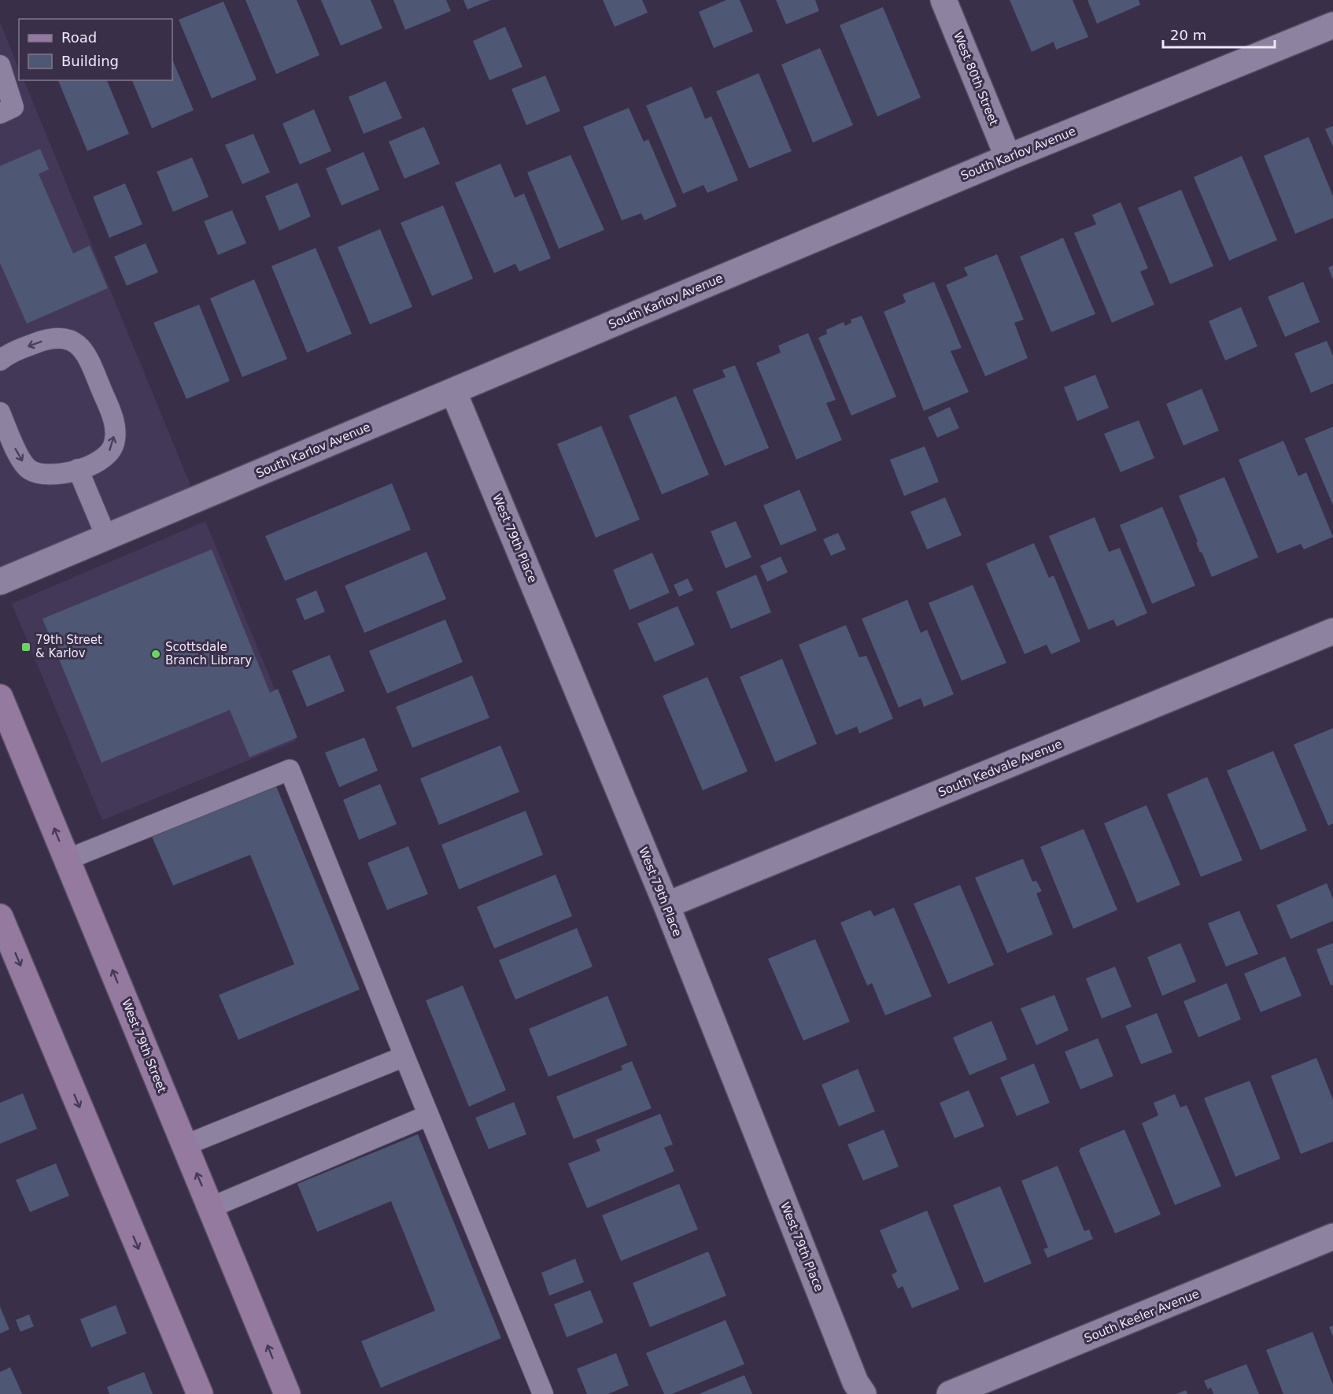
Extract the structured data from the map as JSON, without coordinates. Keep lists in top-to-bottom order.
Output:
{
  "streets": {
    "main road": ["West 79th Street"],
    "street": [
      "West 80th Street",
      "South Karlov Avenue",
      "West 79th Place",
      "South Kedvale Avenue",
      "South Keeler Avenue"
    ]
  },
  "crossings": [
    ["West 80th Street", "South Karlov Avenue"],
    ["South Karlov Avenue", "West 79th Place"],
    ["West 79th Place", "South Kedvale Avenue"]
  ],
  "places": {
    "transit": ["79th Street & Karlov"],
    "other": ["Scottsdale Branch Library"]
  },
  "legend": ["Road", "Building"],
  "scale_bar": "20 m"
}
